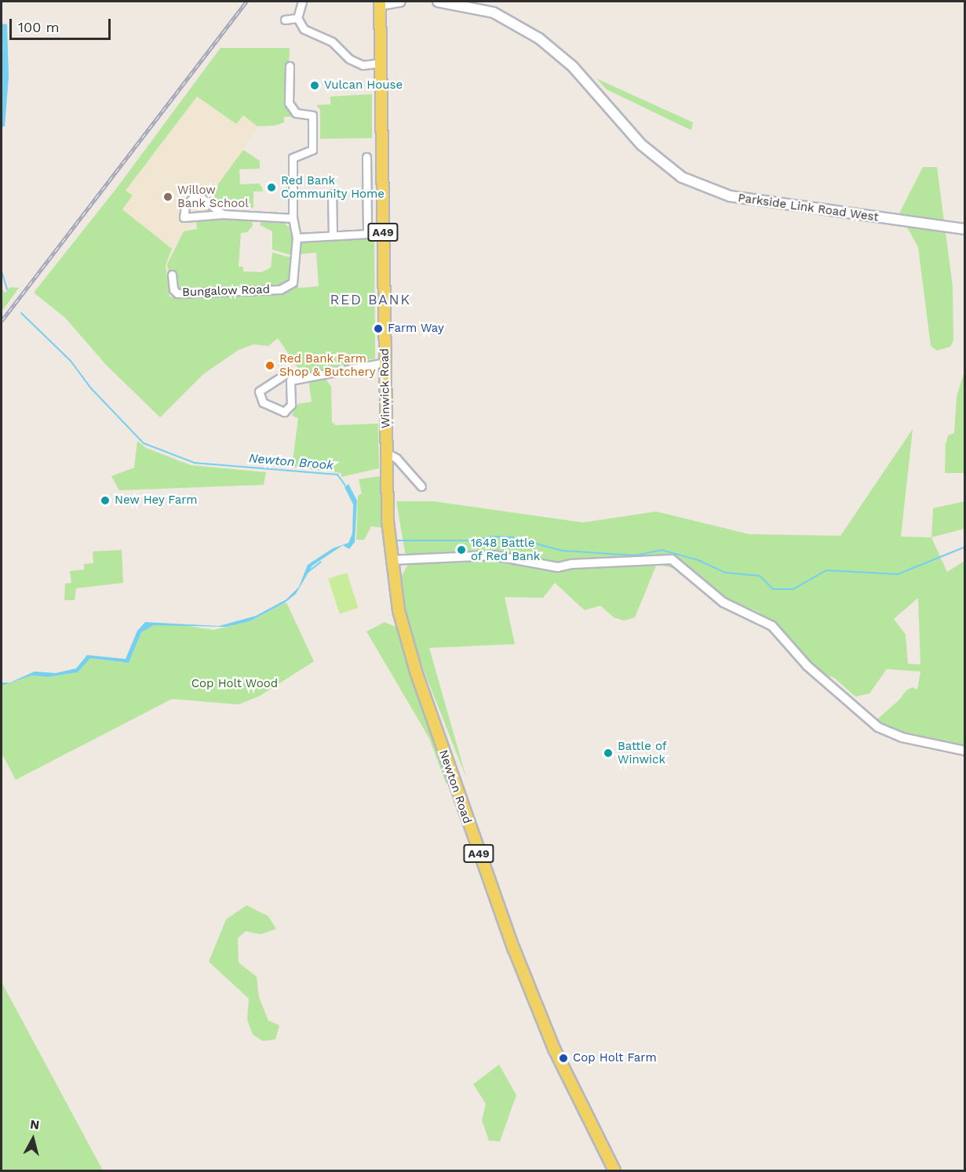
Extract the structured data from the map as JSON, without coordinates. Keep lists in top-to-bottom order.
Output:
{
  "streets": {
    "main road": [
      "Parkside Link Road West",
      "A49",
      "Winwick Road",
      "Newton Road"
    ],
    "street": ["Bungalow Road"]
  },
  "crossings": [
    ["Winwick Road", "Newton Road"]
  ],
  "districts": ["RED BANK"],
  "water": ["Newton Brook"],
  "parks": ["Cop Holt Wood"],
  "places": [
    "Vulcan House",
    "Red Bank Community Home",
    "Willow Bank School",
    "Farm Way",
    "Red Bank Farm Shop & Butchery",
    "New Hey Farm",
    "1648 Battle of Red Bank",
    "Battle of Winwick",
    "Cop Holt Farm"
  ],
  "scale_bar": "100 m",
  "north": "top"
}
